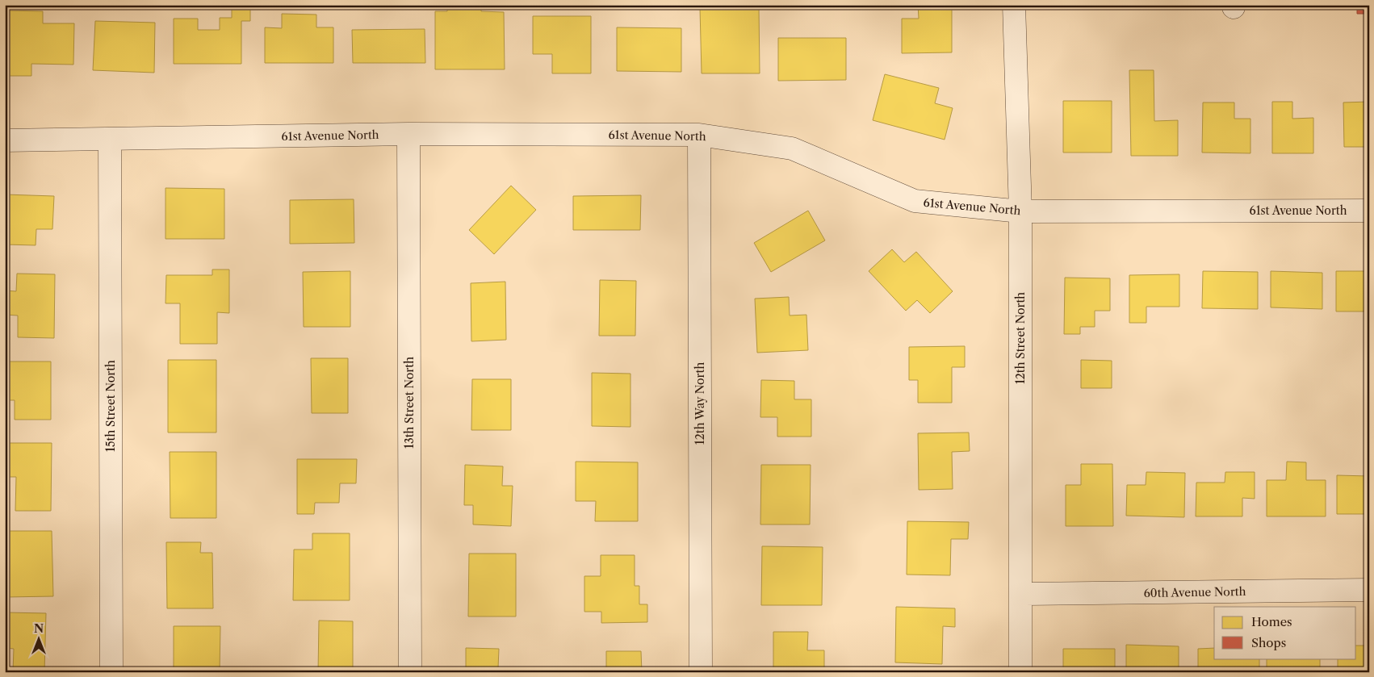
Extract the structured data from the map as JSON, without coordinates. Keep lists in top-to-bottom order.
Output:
{
  "streets": {
    "street": [
      "61st Avenue North",
      "12th Street North",
      "13th Street North",
      "12th Way North",
      "15th Street North",
      "60th Avenue North"
    ]
  },
  "crossings": [
    ["61st Avenue North", "12th Street North"],
    ["61st Avenue North", "13th Street North"],
    ["61st Avenue North", "12th Way North"],
    ["61st Avenue North", "15th Street North"],
    ["12th Street North", "60th Avenue North"]
  ],
  "legend": ["Homes", "Shops"],
  "north": "top"
}
